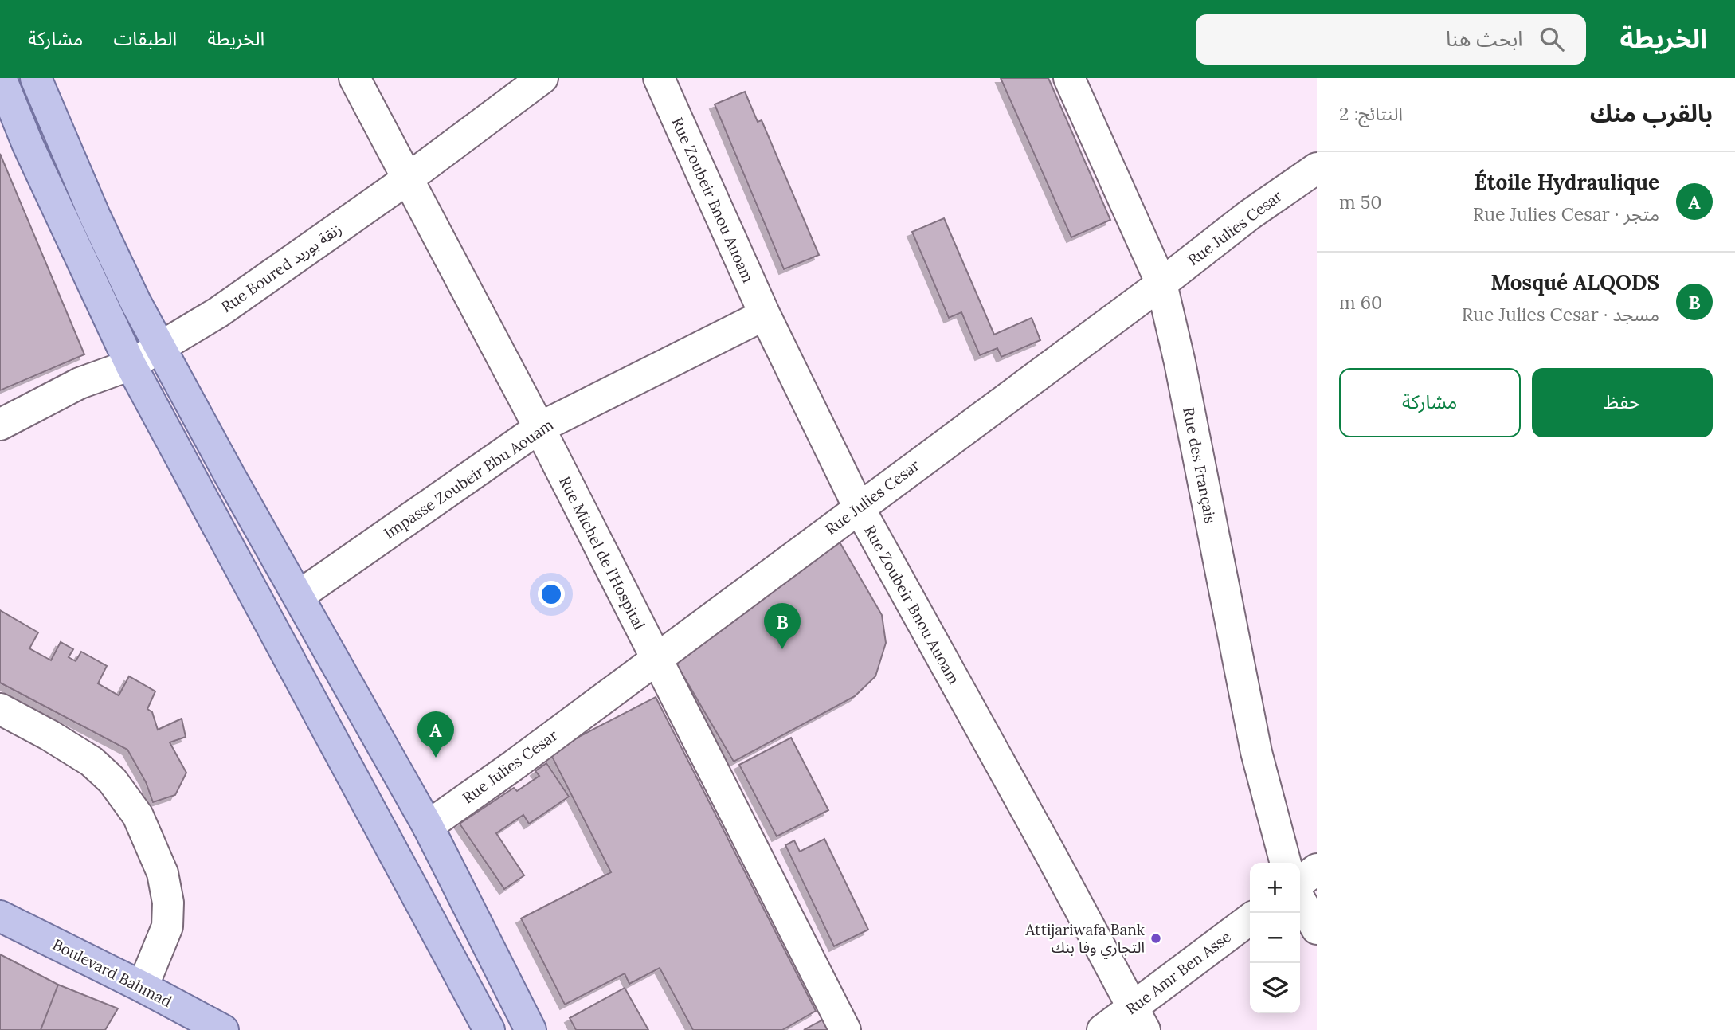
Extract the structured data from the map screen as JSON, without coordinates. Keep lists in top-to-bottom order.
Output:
{
  "streets": {
    "main road": ["Boulevard Bahmad"],
    "street": [
      "Rue Zoubeir Bnou Auoam",
      "Rue Julies Cesar",
      "Rue Boured زنقة بوريد",
      "Rue des Français",
      "Impasse Zoubeir Bbu Aouam",
      "Rue Michel de l'Hospital",
      "Rue Amr Ben Asse"
    ]
  },
  "crossings": [
    ["Rue Zoubeir Bnou Auoam", "Rue Julies Cesar"],
    ["Rue Zoubeir Bnou Auoam", "Impasse Zoubeir Bbu Aouam"],
    ["Rue Zoubeir Bnou Auoam", "Rue Amr Ben Asse"],
    ["Rue Julies Cesar", "Rue des Français"],
    ["Rue Julies Cesar", "Rue Michel de l'Hospital"],
    ["Rue Boured زنقة بوريد", "Rue Michel de l'Hospital"],
    ["Impasse Zoubeir Bbu Aouam", "Rue Michel de l'Hospital"]
  ],
  "places": ["Attijariwafa Bank التجاري وفا بنك"],
  "page": {
    "header": "الخريطة",
    "search": "ابحث هنا",
    "nav": ["الخريطة", "الطبقات", "مشاركة"],
    "heading": ["بالقرب منك", "النتائج: 2"],
    "list": [
      {
        "mark": "A",
        "name": "Étoile Hydraulique",
        "note": "متجر · Rue Julies Cesar",
        "value": "50 m"
      },
      {
        "mark": "B",
        "name": "Mosqué ALQODS",
        "note": "مسجد · Rue Julies Cesar",
        "value": "60 m"
      }
    ],
    "buttons": ["حفظ", "مشاركة"],
    "pins": ["B", "A"],
    "map_buttons": ["+", "−"]
  }
}
